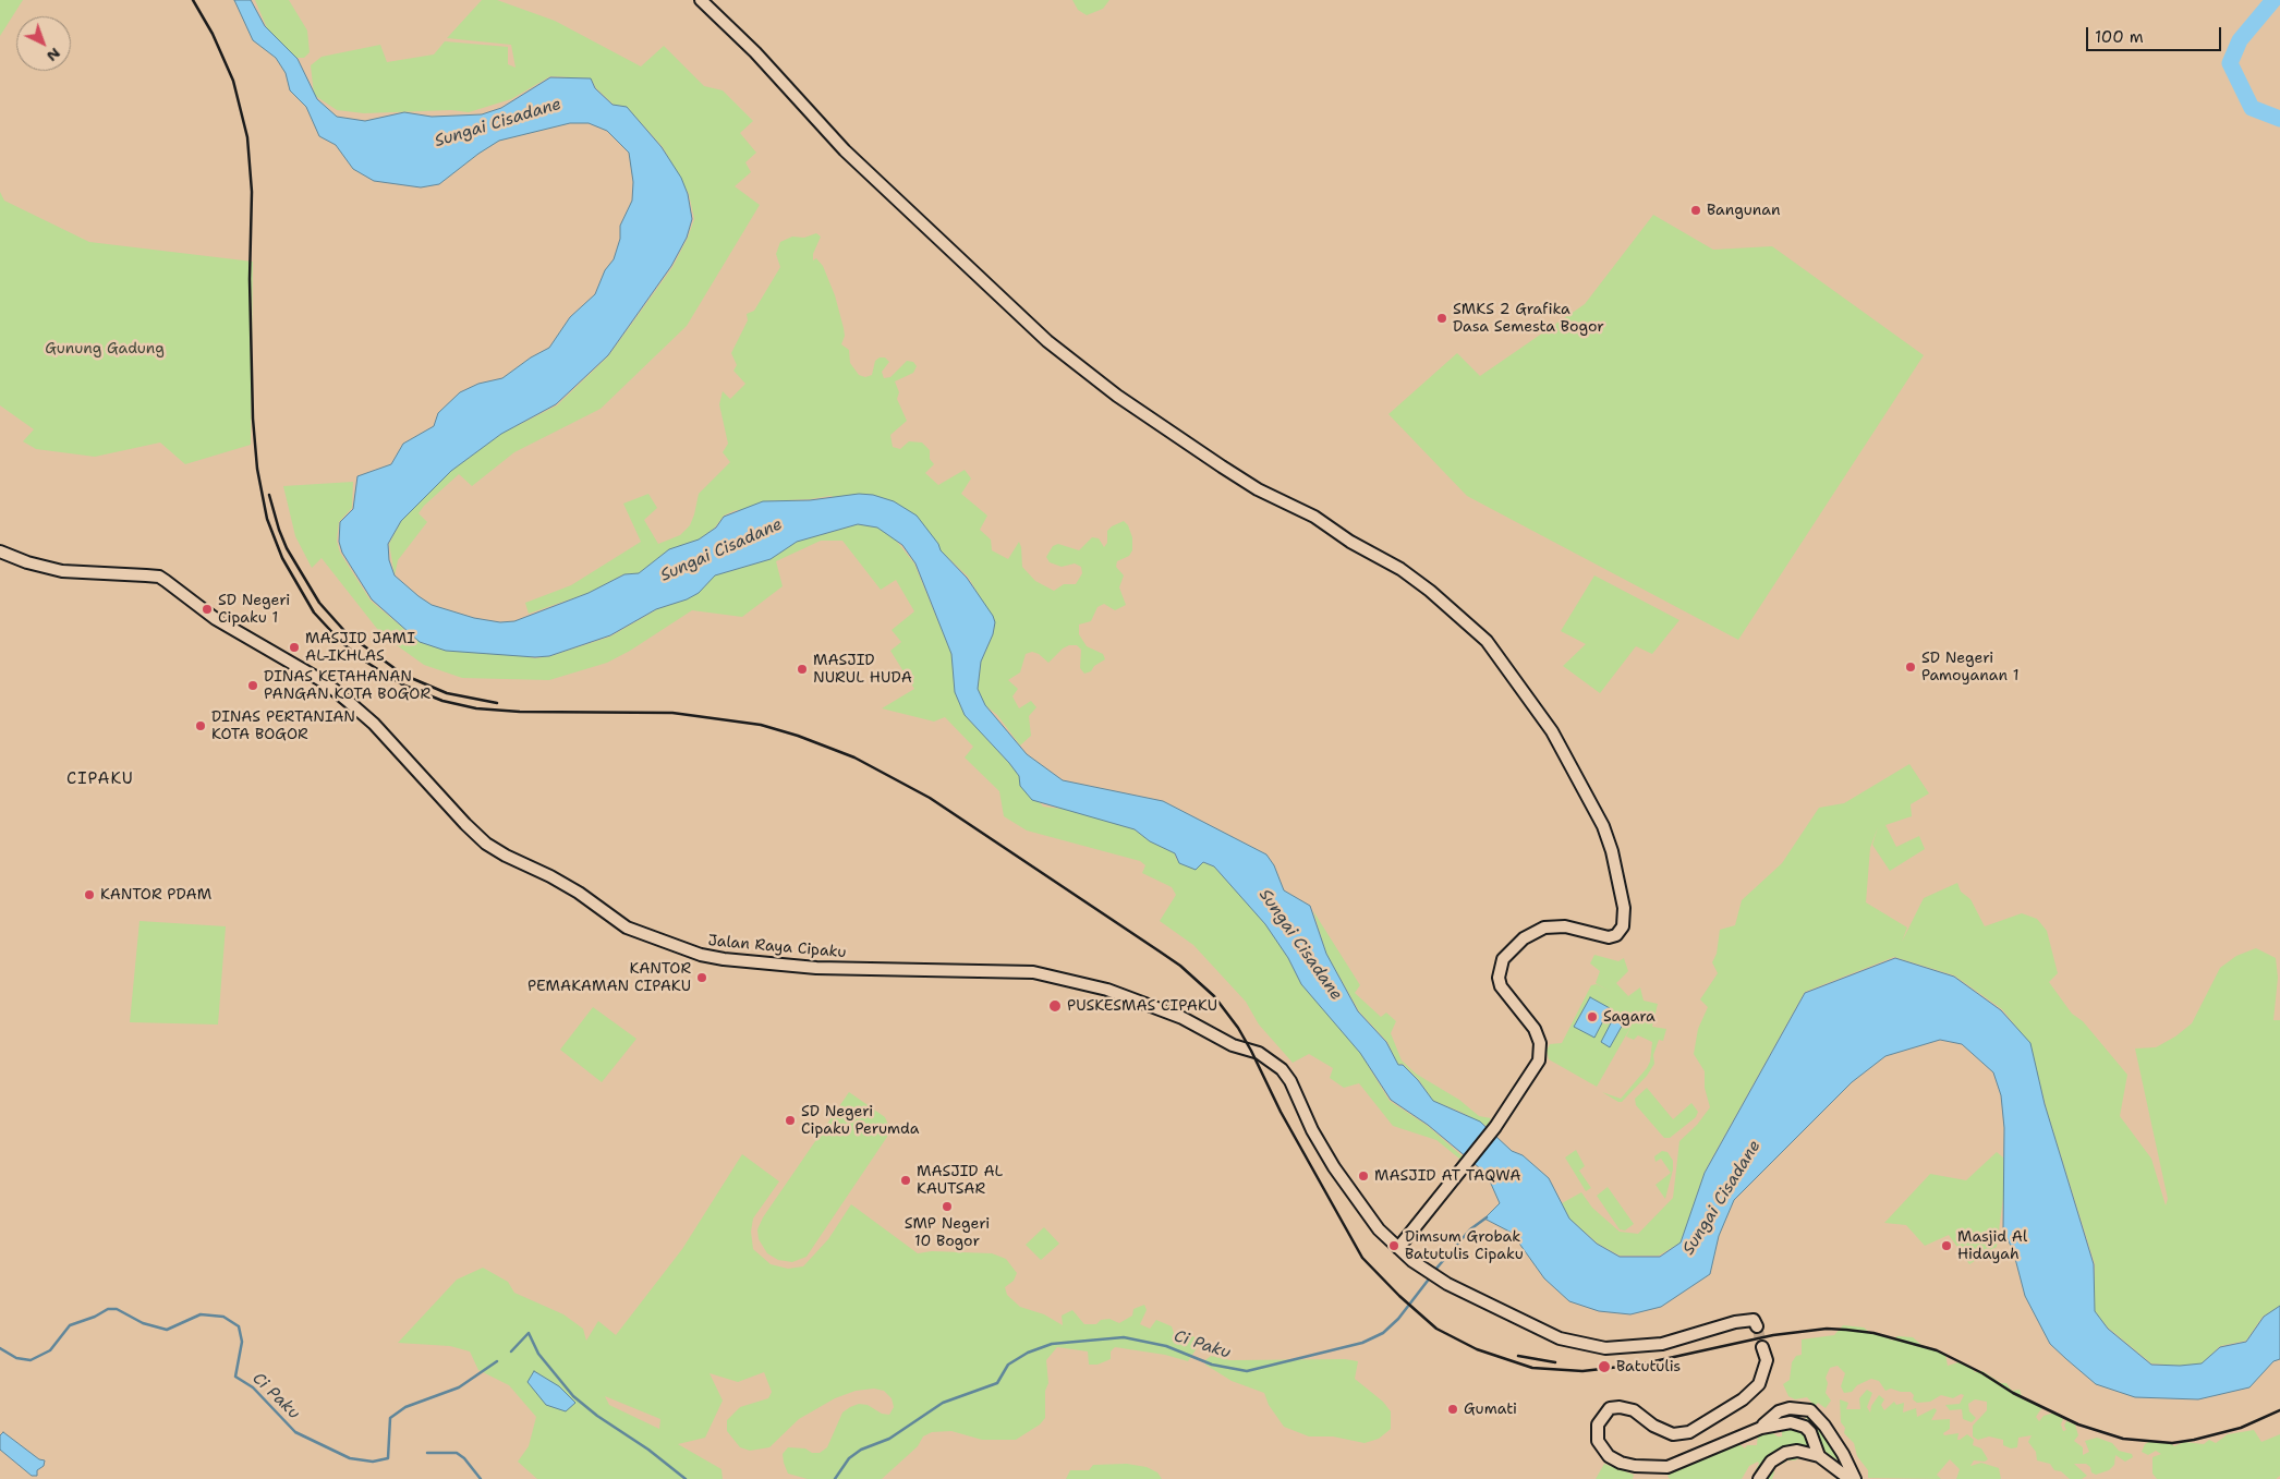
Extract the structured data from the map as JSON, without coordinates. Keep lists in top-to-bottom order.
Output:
{
  "streets": {
    "main road": ["Jalan Raya Cipaku"]
  },
  "districts": ["CIPAKU"],
  "water": ["Sungai Cisadane", "Ci Paku"],
  "parks": ["Gunung Gadung"],
  "places": [
    "Bangunan",
    "SMKS 2 Grafika Dasa Semesta Bogor",
    "SD Negeri Cipaku 1",
    "MASJID JAMI AL-IKHLAS",
    "SD Negeri Pamoyanan 1",
    "MASJID NURUL HUDA",
    "DINAS KETAHANAN PANGAN KOTA BOGOR",
    "DINAS PERTANIAN KOTA BOGOR",
    "KANTOR PDAM",
    "KANTOR PEMAKAMAN CIPAKU",
    "PUSKESMAS CIPAKU",
    "Sagara",
    "SD Negeri Cipaku Perumda",
    "MASJID AT TAQWA",
    "MASJID AL KAUTSAR",
    "SMP Negeri 10 Bogor",
    "Dimsum Grobak Batutulis Cipaku",
    "Masjid Al Hidayah",
    "Batutulis",
    "Gumati"
  ],
  "scale_bar": "100 m",
  "north": "bottom right"
}
